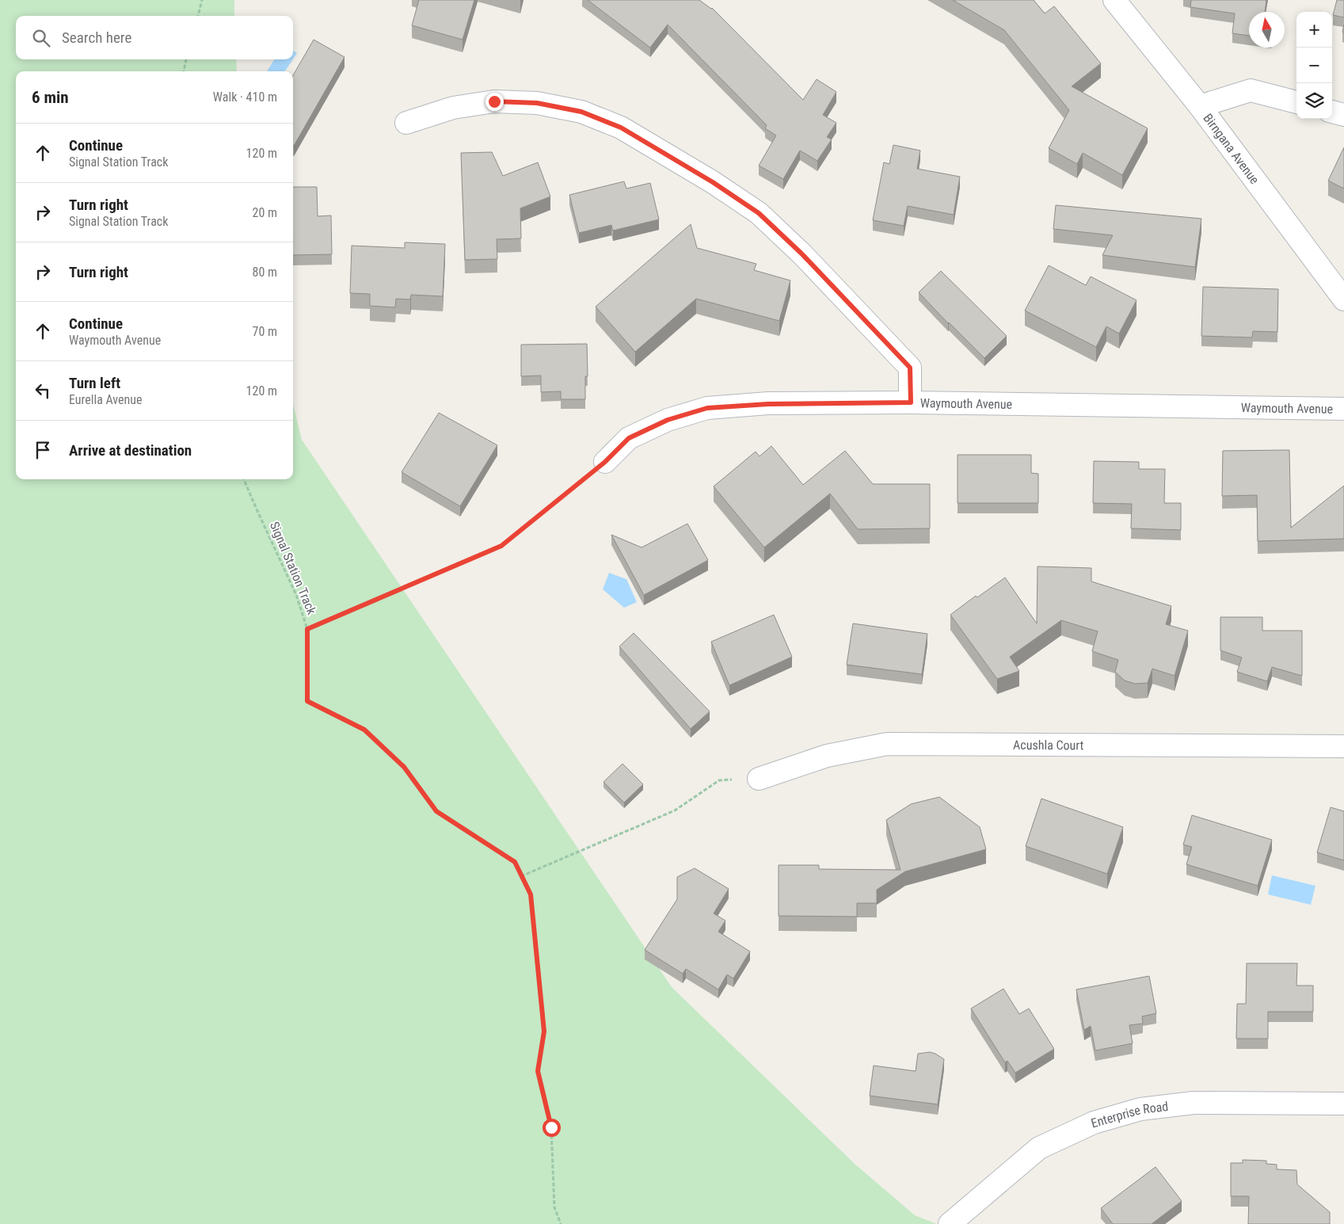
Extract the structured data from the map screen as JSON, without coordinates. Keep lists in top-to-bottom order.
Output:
{
  "streets": {
    "street": [
      "Birngana Avenue",
      "Waymouth Avenue",
      "Acushla Court",
      "Enterprise Road"
    ],
    "path": ["Signal Station Track"]
  },
  "north": "top",
  "page": {
    "map_buttons": ["+", "−"],
    "search": "Search here",
    "heading": ["6 min", "Walk · 410 m"],
    "list": [
      ["Continue", "Signal Station Track", "120 m"],
      ["Turn right", "Signal Station Track", "20 m"],
      ["Turn right", "80 m"],
      ["Continue", "Waymouth Avenue", "70 m"],
      ["Turn left", "Eurella Avenue", "120 m"],
      "Arrive at destination"
    ]
  }
}
